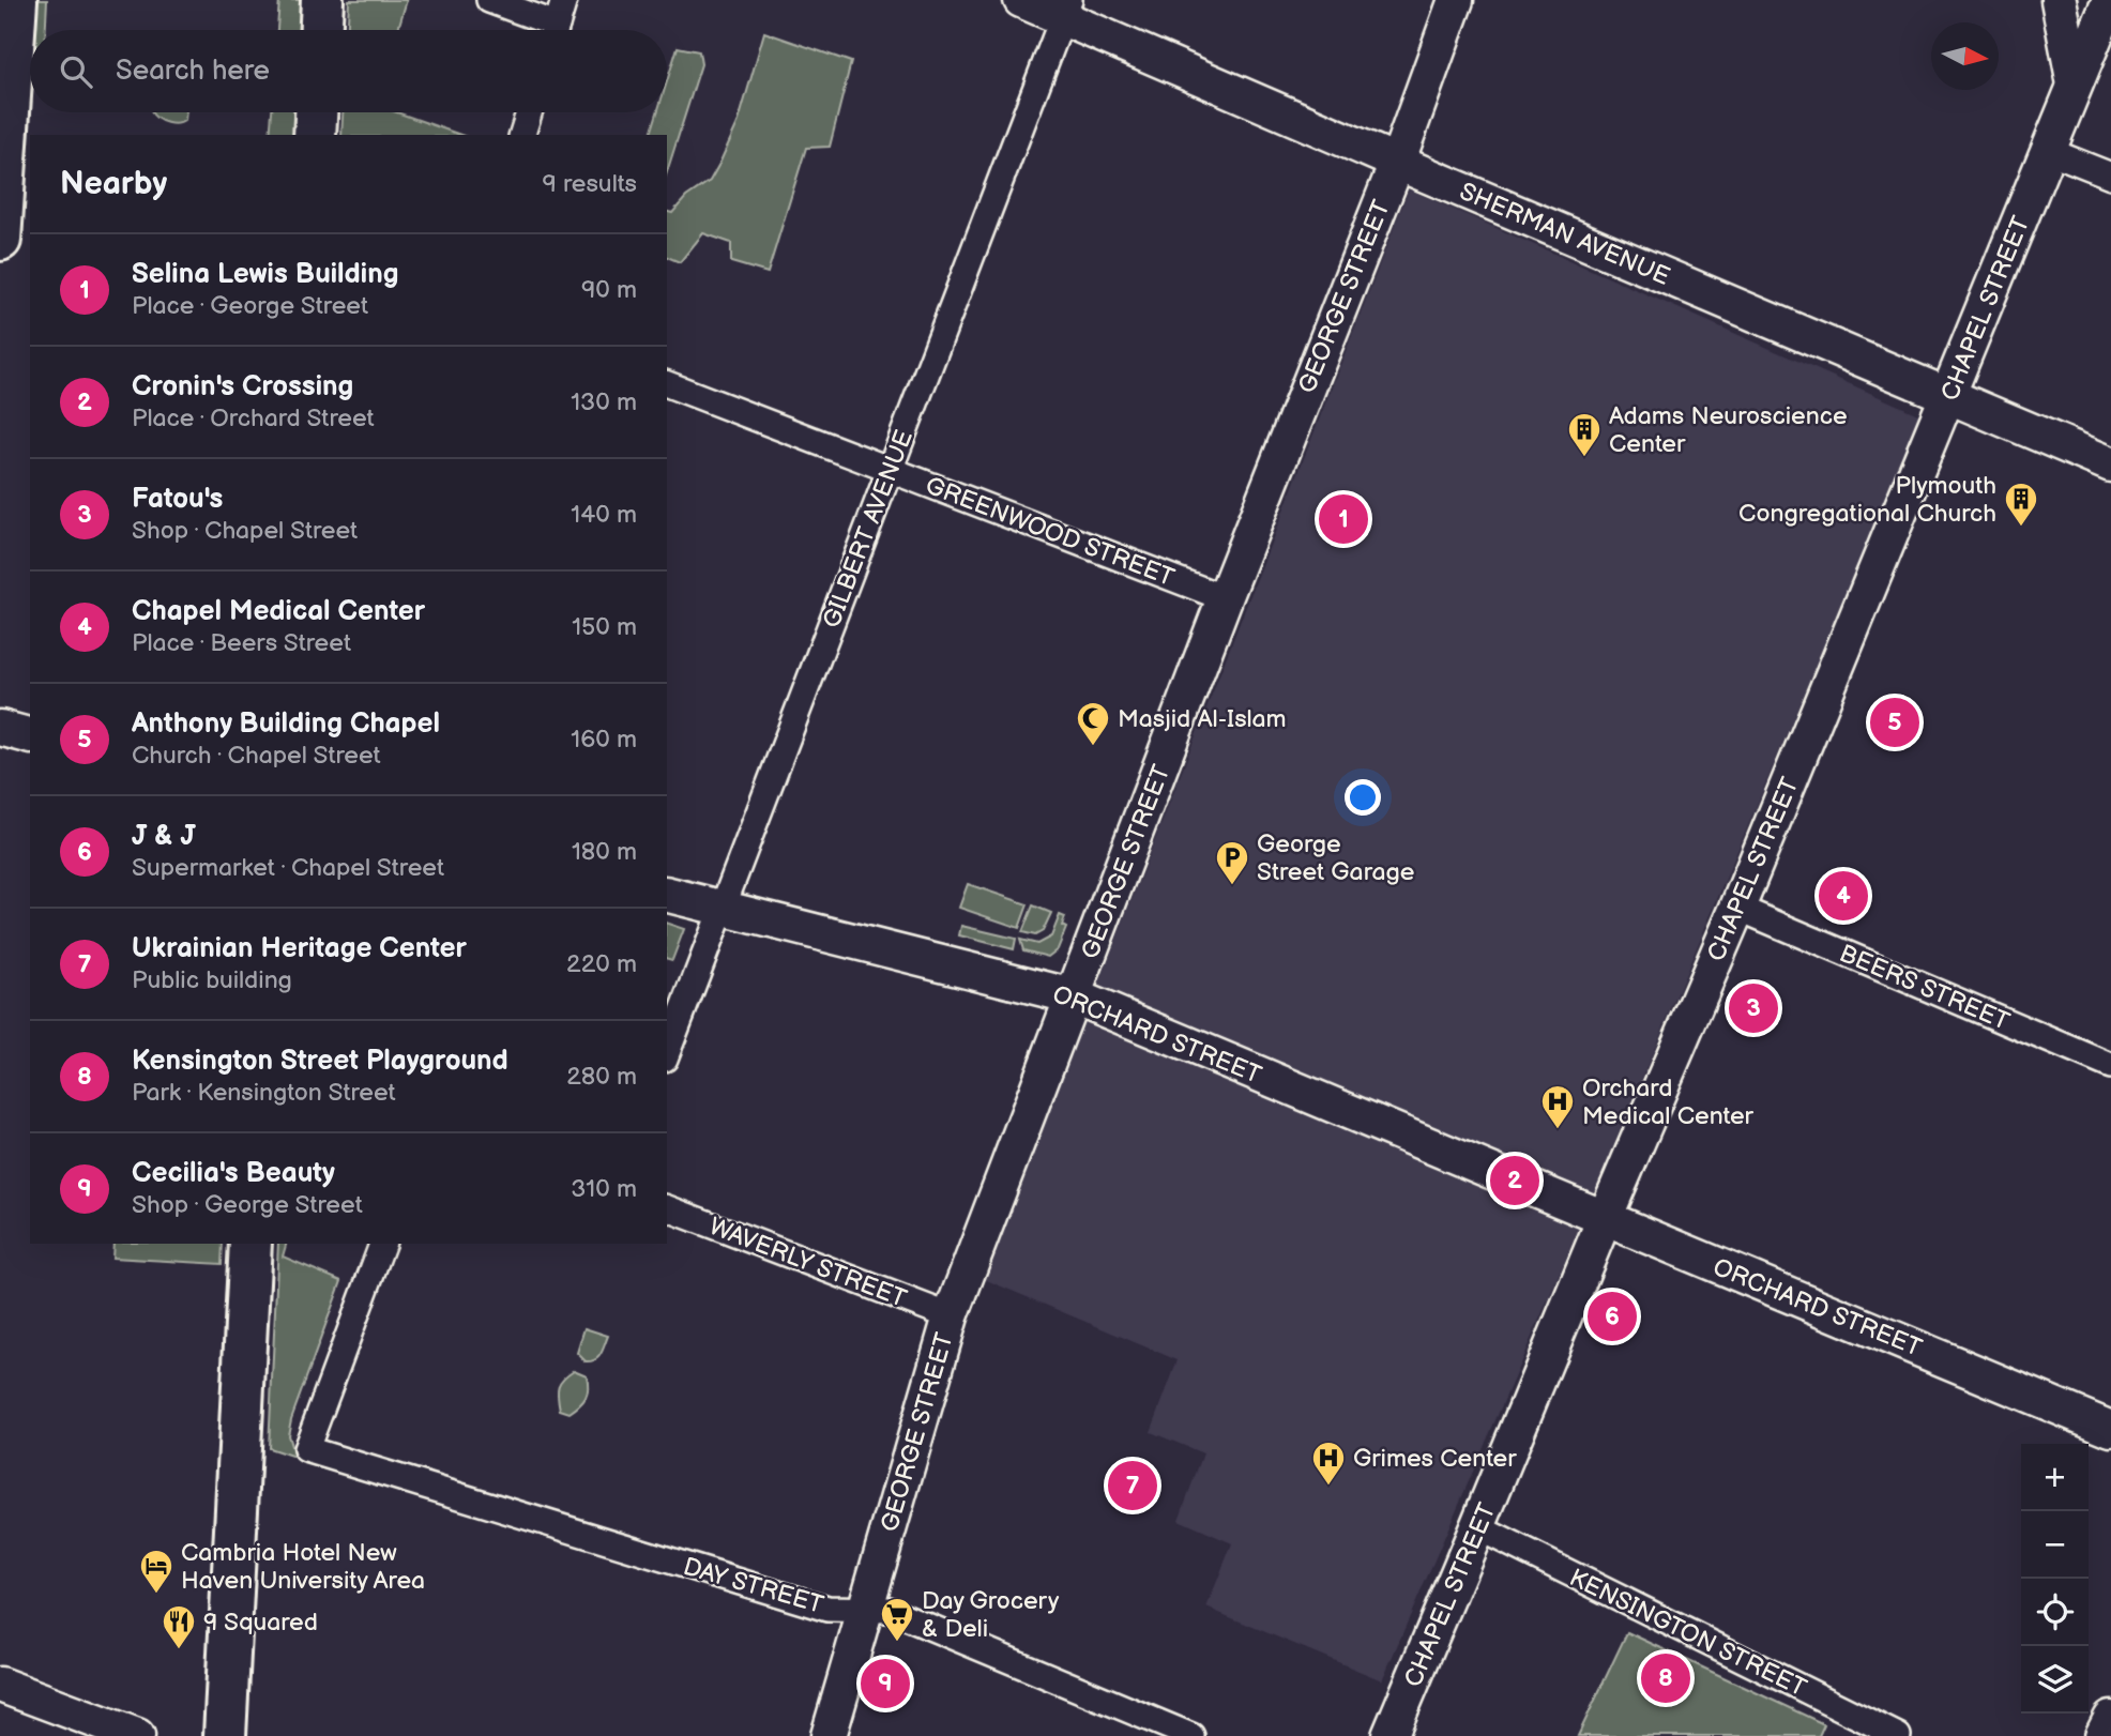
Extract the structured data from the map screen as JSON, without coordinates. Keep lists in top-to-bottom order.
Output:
{
  "streets": {
    "main road": [
      "SHERMAN AVENUE",
      "GEORGE STREET",
      "CHAPEL STREET",
      "ORCHARD STREET"
    ],
    "street": [
      "GILBERT AVENUE",
      "GREENWOOD STREET",
      "BEERS STREET",
      "WAVERLY STREET",
      "DAY STREET",
      "KENSINGTON STREET"
    ]
  },
  "crossings": [
    ["SHERMAN AVENUE", "GEORGE STREET"],
    ["SHERMAN AVENUE", "CHAPEL STREET"],
    ["SHERMAN AVENUE", "GILBERT AVENUE"],
    ["GEORGE STREET", "GREENWOOD STREET"],
    ["GEORGE STREET", "ORCHARD STREET"],
    ["GEORGE STREET", "WAVERLY STREET"],
    ["GEORGE STREET", "DAY STREET"],
    ["CHAPEL STREET", "BEERS STREET"],
    ["CHAPEL STREET", "ORCHARD STREET"],
    ["CHAPEL STREET", "KENSINGTON STREET"],
    ["GILBERT AVENUE", "GREENWOOD STREET"],
    ["GILBERT AVENUE", "ORCHARD STREET"]
  ],
  "places": {
    "building": ["Adams Neuroscience Center", "Plymouth Congregational Church"],
    "mosque": ["Masjid Al-Islam"],
    "parking": ["George Street Garage"],
    "hospital": ["Orchard Medical Center", "Grimes Center"],
    "hotel": ["Cambria Hotel New Haven University Area"],
    "supermarket": ["Day Grocery & Deli"],
    "restaurant": ["9 Squared"]
  },
  "north": "right",
  "page": {
    "search": "Search here",
    "heading": ["Nearby", "9 results"],
    "list": [
      {
        "mark": "1",
        "name": "Selina Lewis Building",
        "note": "Place · George Street",
        "value": "90 m"
      },
      {
        "mark": "2",
        "name": "Cronin's Crossing",
        "note": "Place · Orchard Street",
        "value": "130 m"
      },
      {
        "mark": "3",
        "name": "Fatou's",
        "note": "Shop · Chapel Street",
        "value": "140 m"
      },
      {
        "mark": "4",
        "name": "Chapel Medical Center",
        "note": "Place · Beers Street",
        "value": "150 m"
      },
      {
        "mark": "5",
        "name": "Anthony Building Chapel",
        "note": "Church · Chapel Street",
        "value": "160 m"
      },
      {
        "mark": "6",
        "name": "J & J",
        "note": "Supermarket · Chapel Street",
        "value": "180 m"
      },
      {
        "mark": "7",
        "name": "Ukrainian Heritage Center",
        "note": "Public building",
        "value": "220 m"
      },
      {
        "mark": "8",
        "name": "Kensington Street Playground",
        "note": "Park · Kensington Street",
        "value": "280 m"
      },
      {
        "mark": "9",
        "name": "Cecilia's Beauty",
        "note": "Shop · George Street",
        "value": "310 m"
      }
    ],
    "pins": [
      "1",
      "5",
      "4",
      "3",
      "2",
      "6",
      "7",
      "8",
      "9"
    ],
    "map_buttons": ["+", "−"]
  }
}
